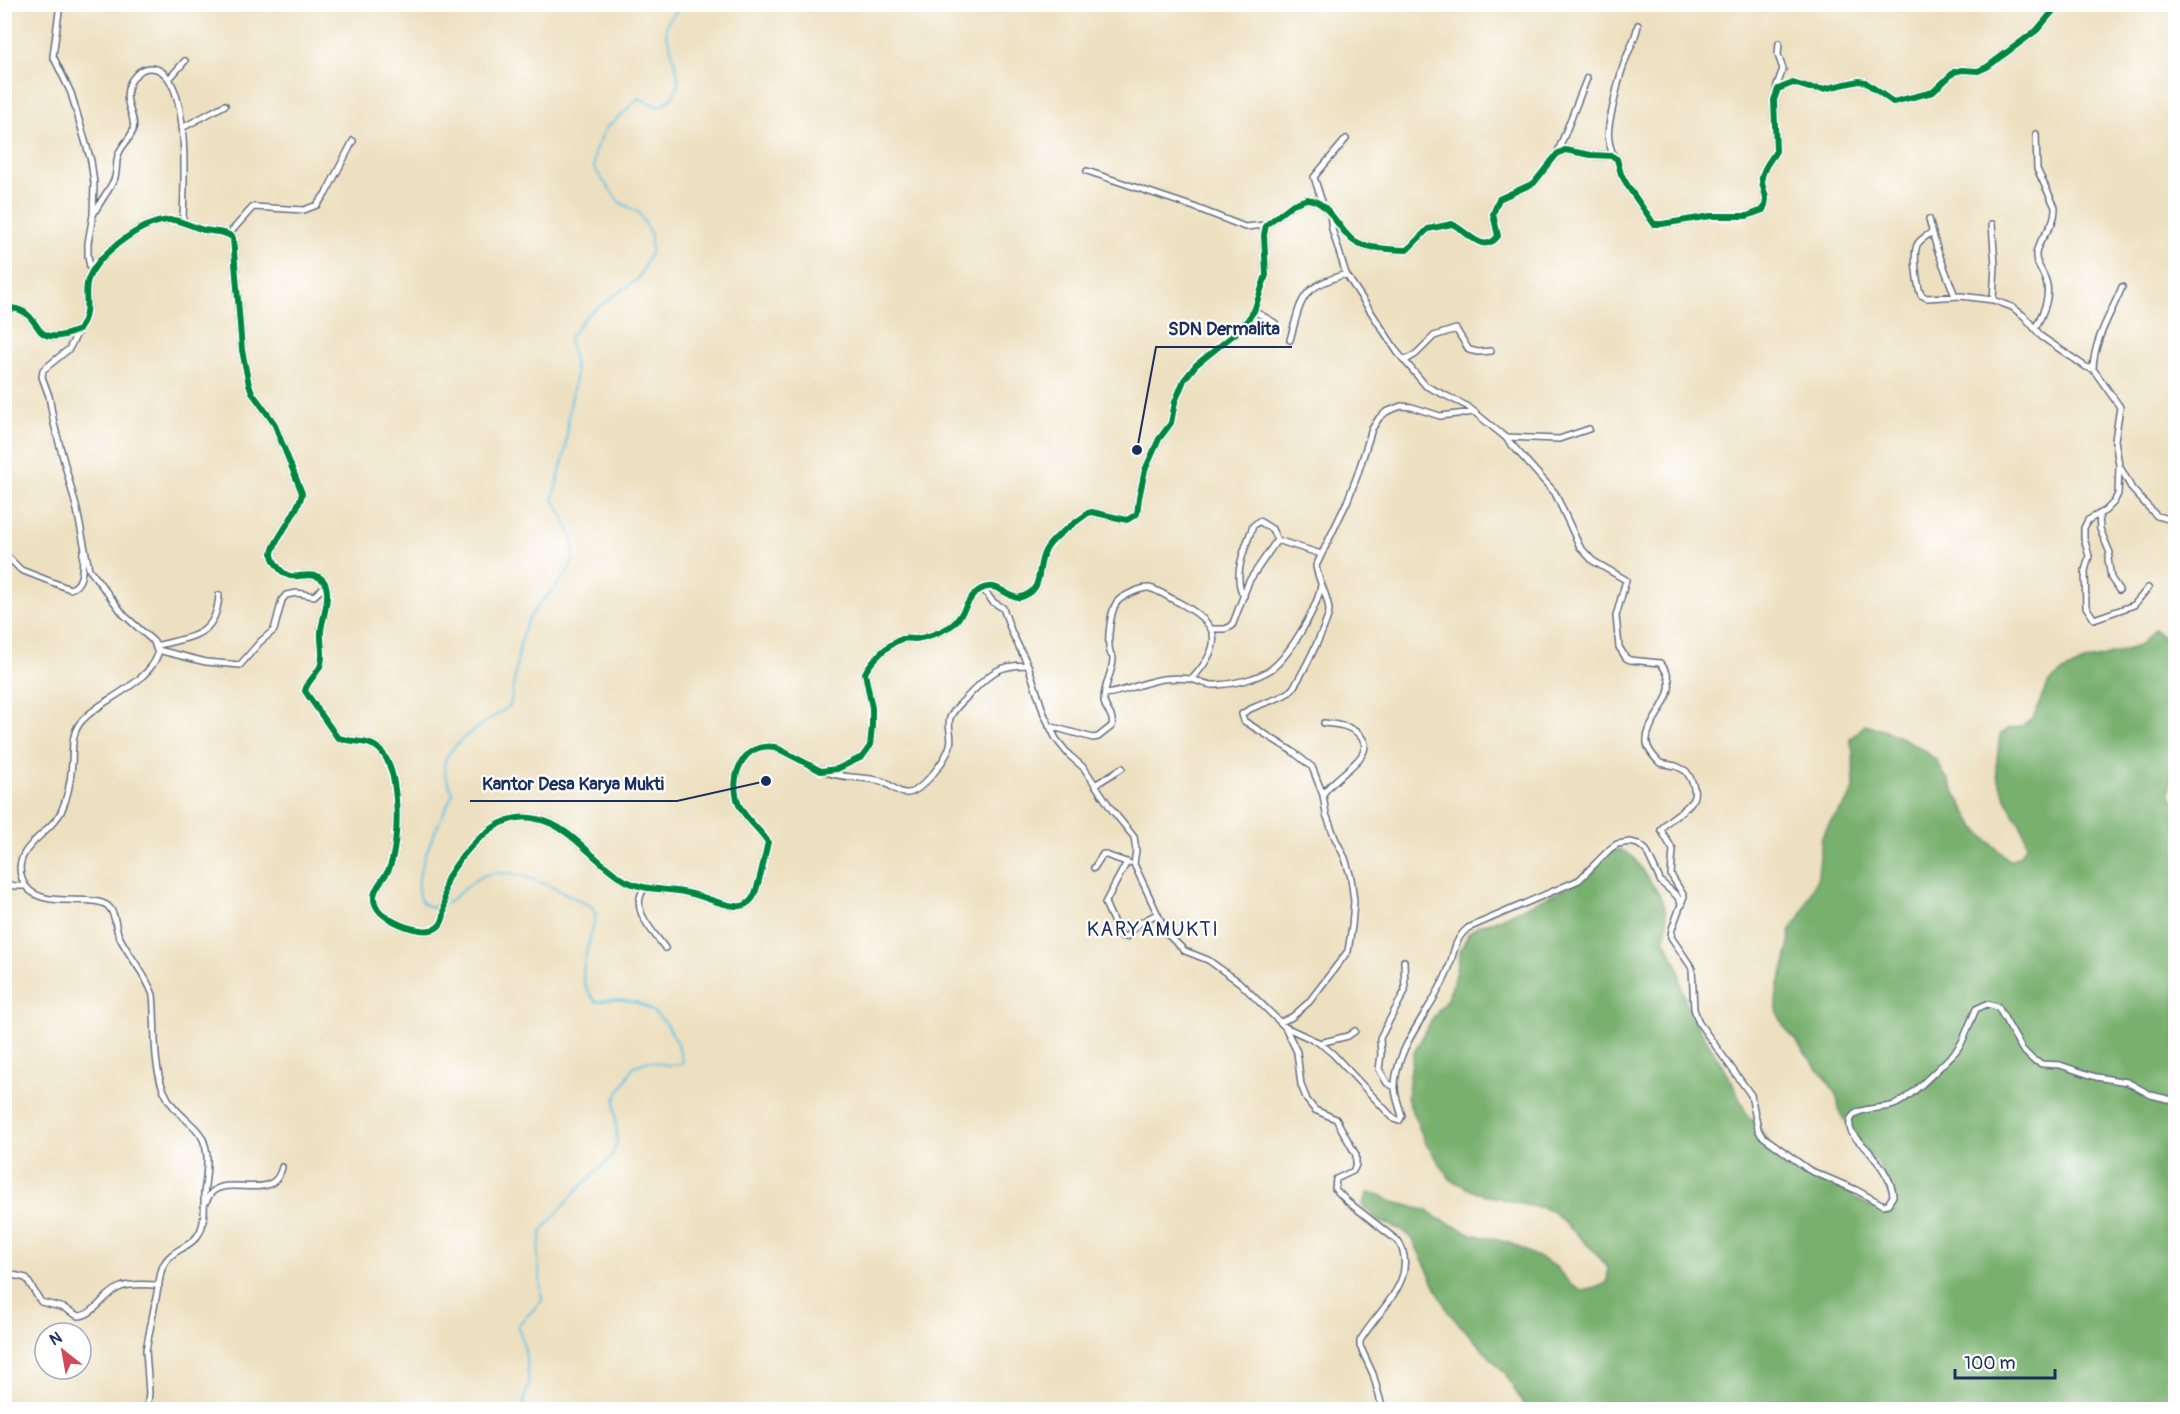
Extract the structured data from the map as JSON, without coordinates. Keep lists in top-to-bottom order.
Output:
{
  "districts": ["KARYAMUKTI"],
  "places": ["SDN Dermalita", "Kantor Desa Karya Mukti"],
  "scale_bar": "100 m",
  "north": "top left"
}
